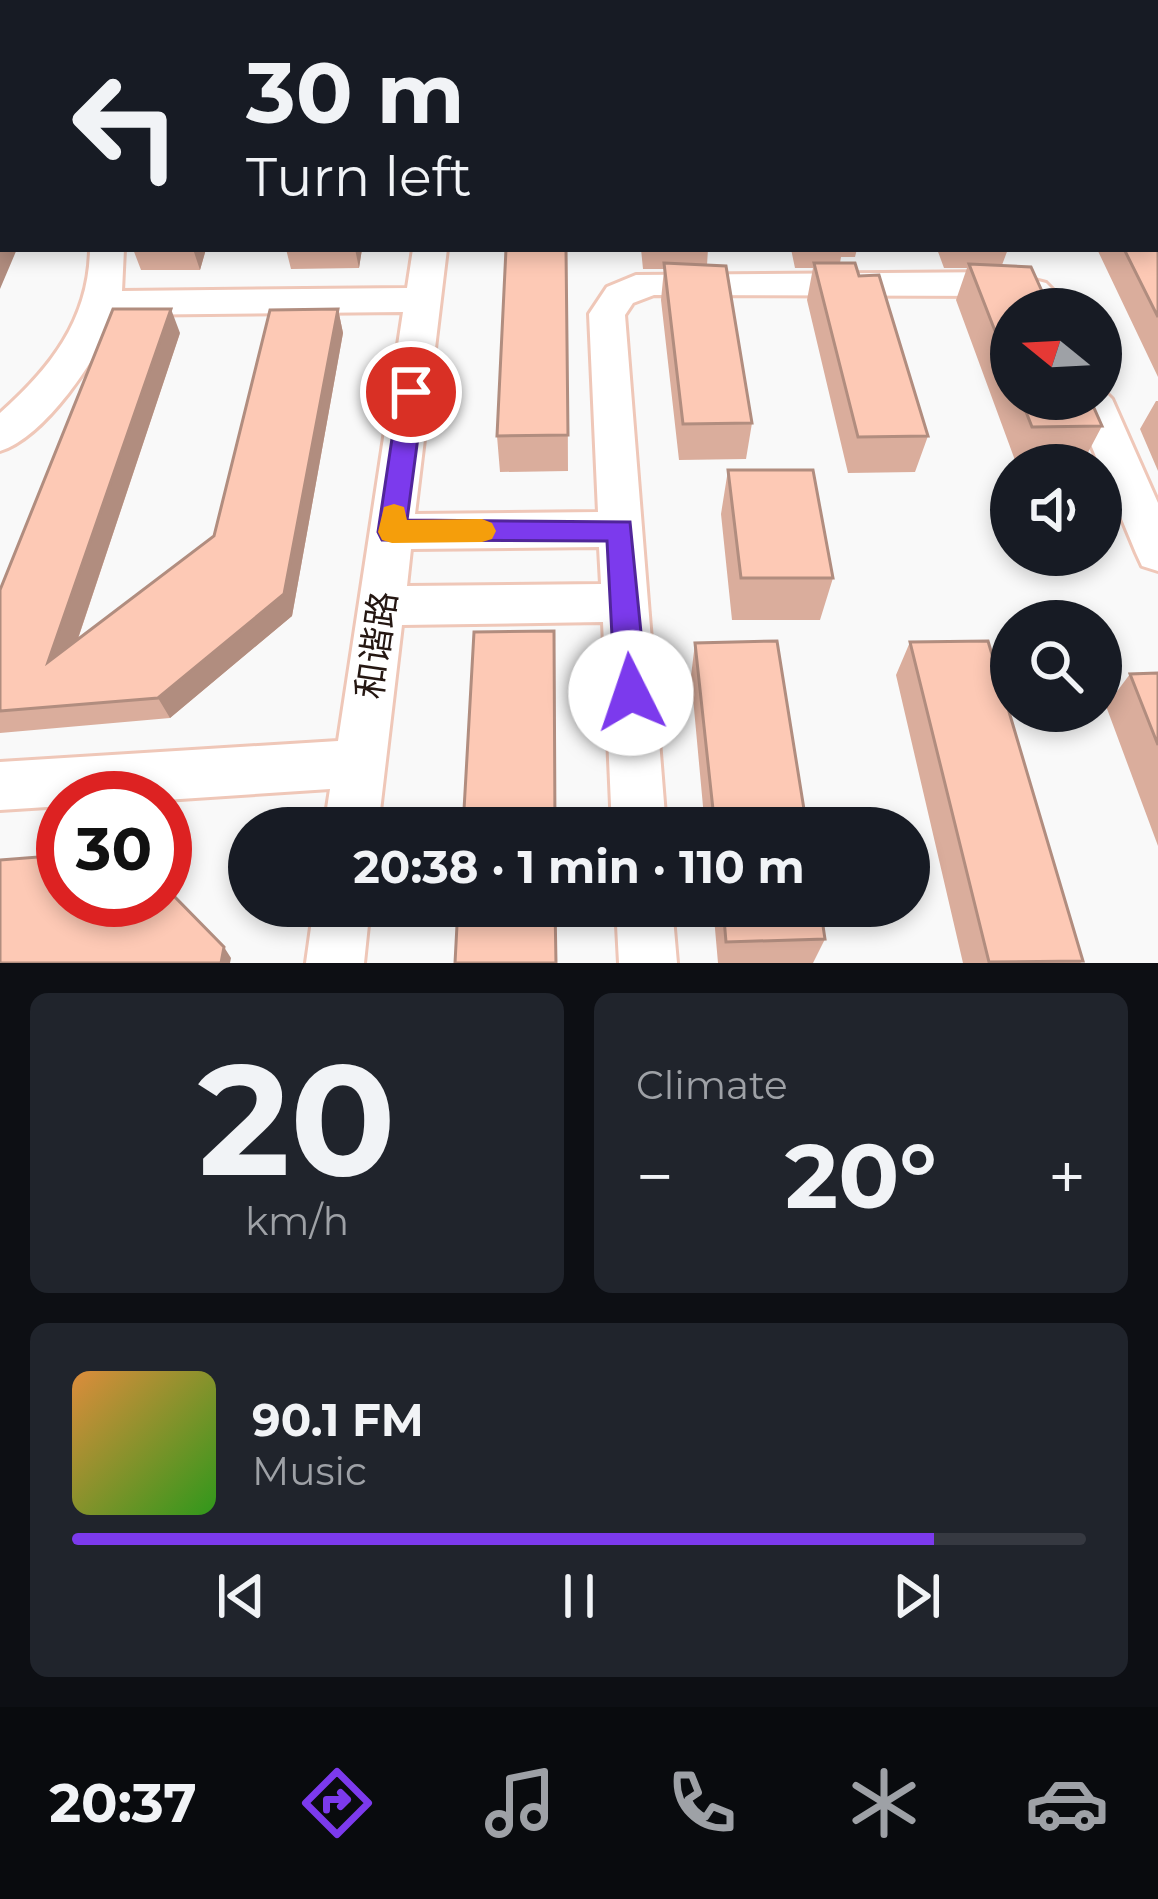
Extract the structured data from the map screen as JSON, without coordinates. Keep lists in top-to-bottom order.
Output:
{
  "streets": {
    "street": ["和谐路"]
  },
  "north": "left",
  "page": {
    "turn": ["30 m", "Turn left"],
    "limit": "30",
    "trip": "20:38 · 1 min · 110 m",
    "tile": [
      ["20", "km/h"],
      "Climate"
    ],
    "heat": ["−", "20°", "+"],
    "song": ["90.1 FM", "Music"],
    "tabs": "20:37"
  }
}
